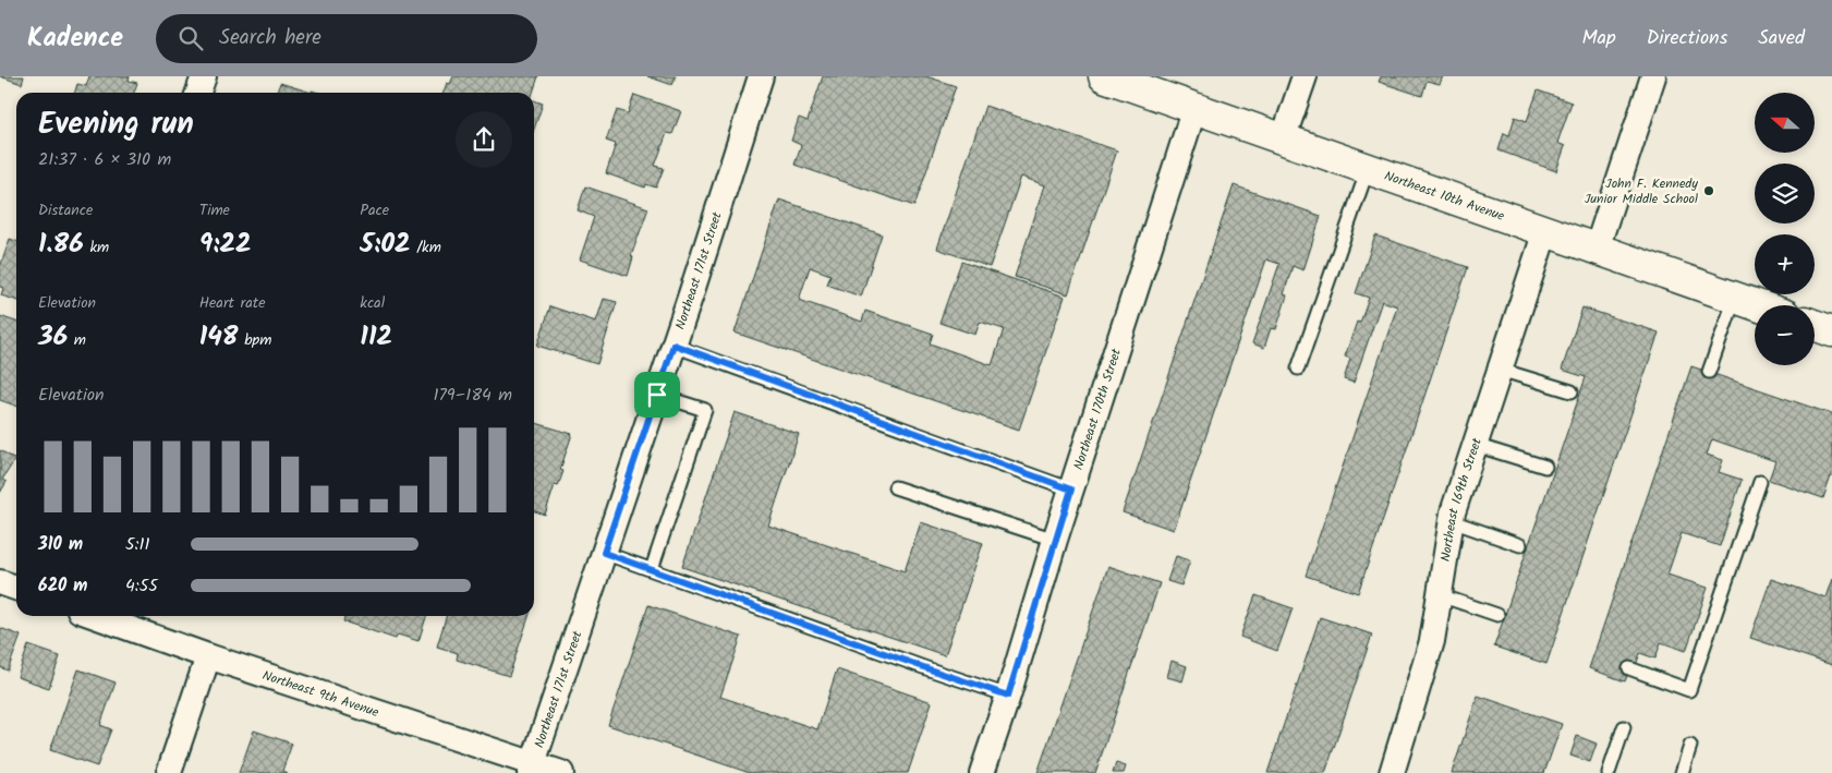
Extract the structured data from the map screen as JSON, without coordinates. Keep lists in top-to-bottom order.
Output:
{
  "streets": {
    "street": [
      "Northeast 10th Avenue",
      "Northeast 171st Street",
      "Northeast 170th Street",
      "Northeast 169th Street",
      "Northeast 9th Avenue"
    ]
  },
  "crossings": [
    ["Northeast 10th Avenue", "Northeast 170th Street"],
    ["Northeast 10th Avenue", "Northeast 169th Street"],
    ["Northeast 171st Street", "Northeast 9th Avenue"]
  ],
  "places": ["John F. Kennedy Junior Middle School"],
  "north": "left",
  "page": {
    "header": "Kadence",
    "search": "Search here",
    "nav": ["Map", "Directions", "Saved"],
    "map_buttons": ["+", "−"],
    "heading": ["Evening run", "21:37 · 6 × 310 m"],
    "stats": [
      ["Distance", "1.86 km"],
      ["Time", "9:22"],
      ["Pace", "5:02 /km"],
      ["Elevation", "36 m"],
      ["Heart rate", "148 bpm"],
      ["kcal", "112"]
    ],
    "chart": ["Elevation", "179–184 m"],
    "list": [
      {
        "name": "310 m",
        "note": "5:11"
      },
      {
        "name": "620 m",
        "note": "4:55"
      }
    ]
  }
}
